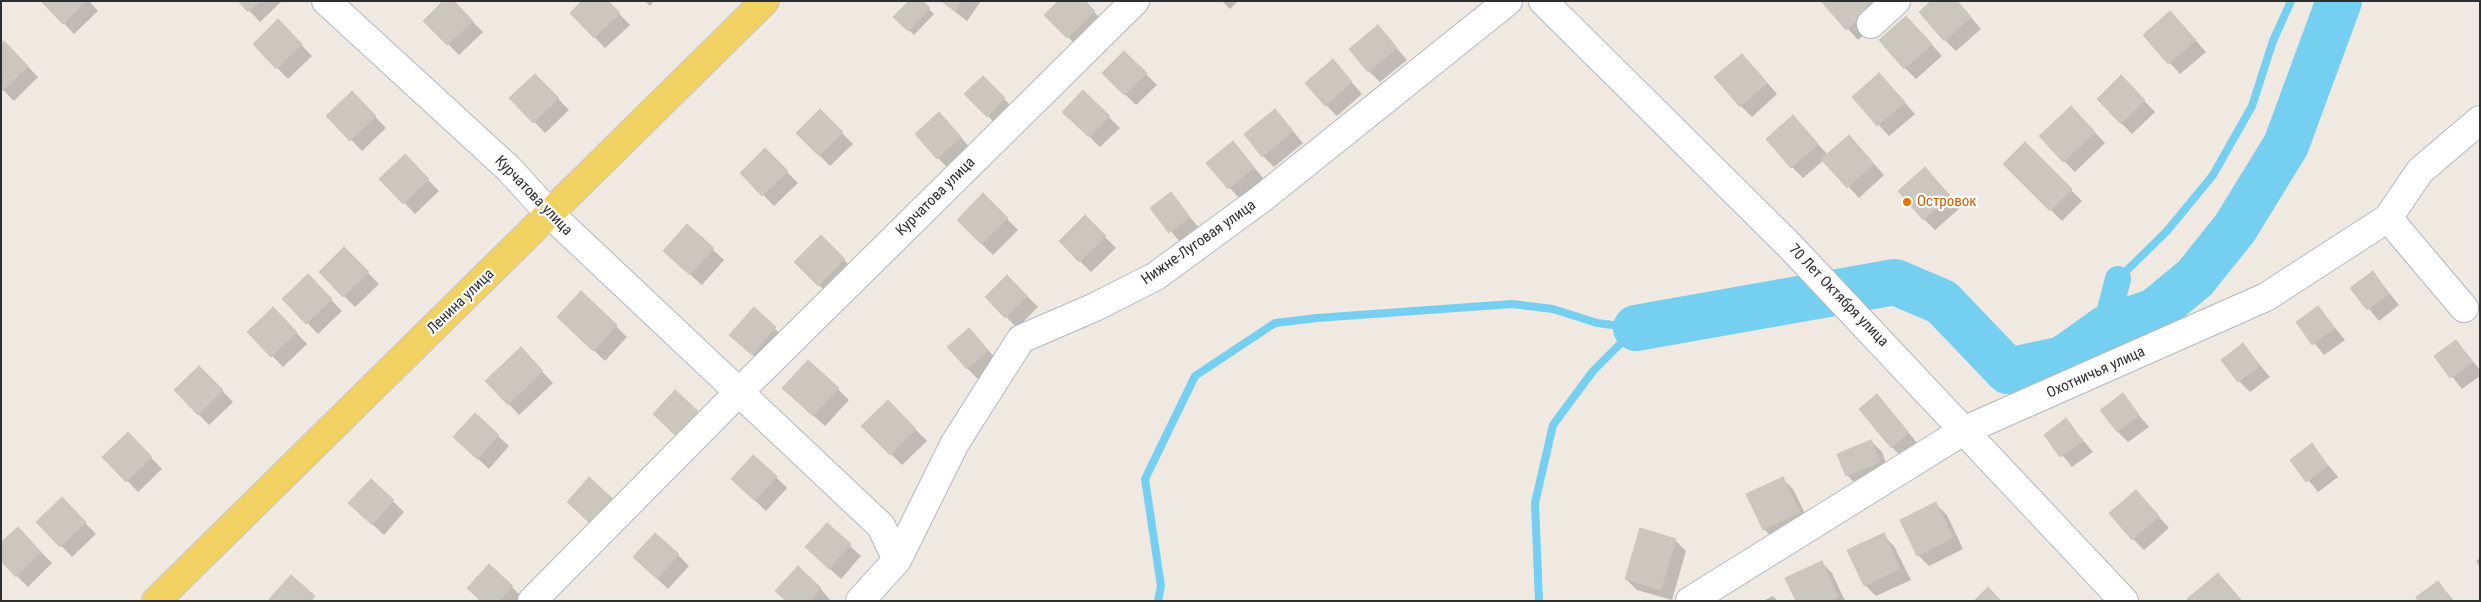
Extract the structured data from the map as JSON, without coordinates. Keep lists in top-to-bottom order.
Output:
{
  "streets": {
    "main road": ["Ленина улица"],
    "street": [
      "Курчатова улица",
      "Нижне-Луговая улица",
      "70 Лет Октября улица",
      "Охотничья улица"
    ]
  },
  "crossings": [
    ["Курчатова улица", "Нижне-Луговая улица"],
    ["Курчатова улица", "Ленина улица"],
    ["70 Лет Октября улица", "Охотничья улица"]
  ],
  "places": ["Островок"]
}
